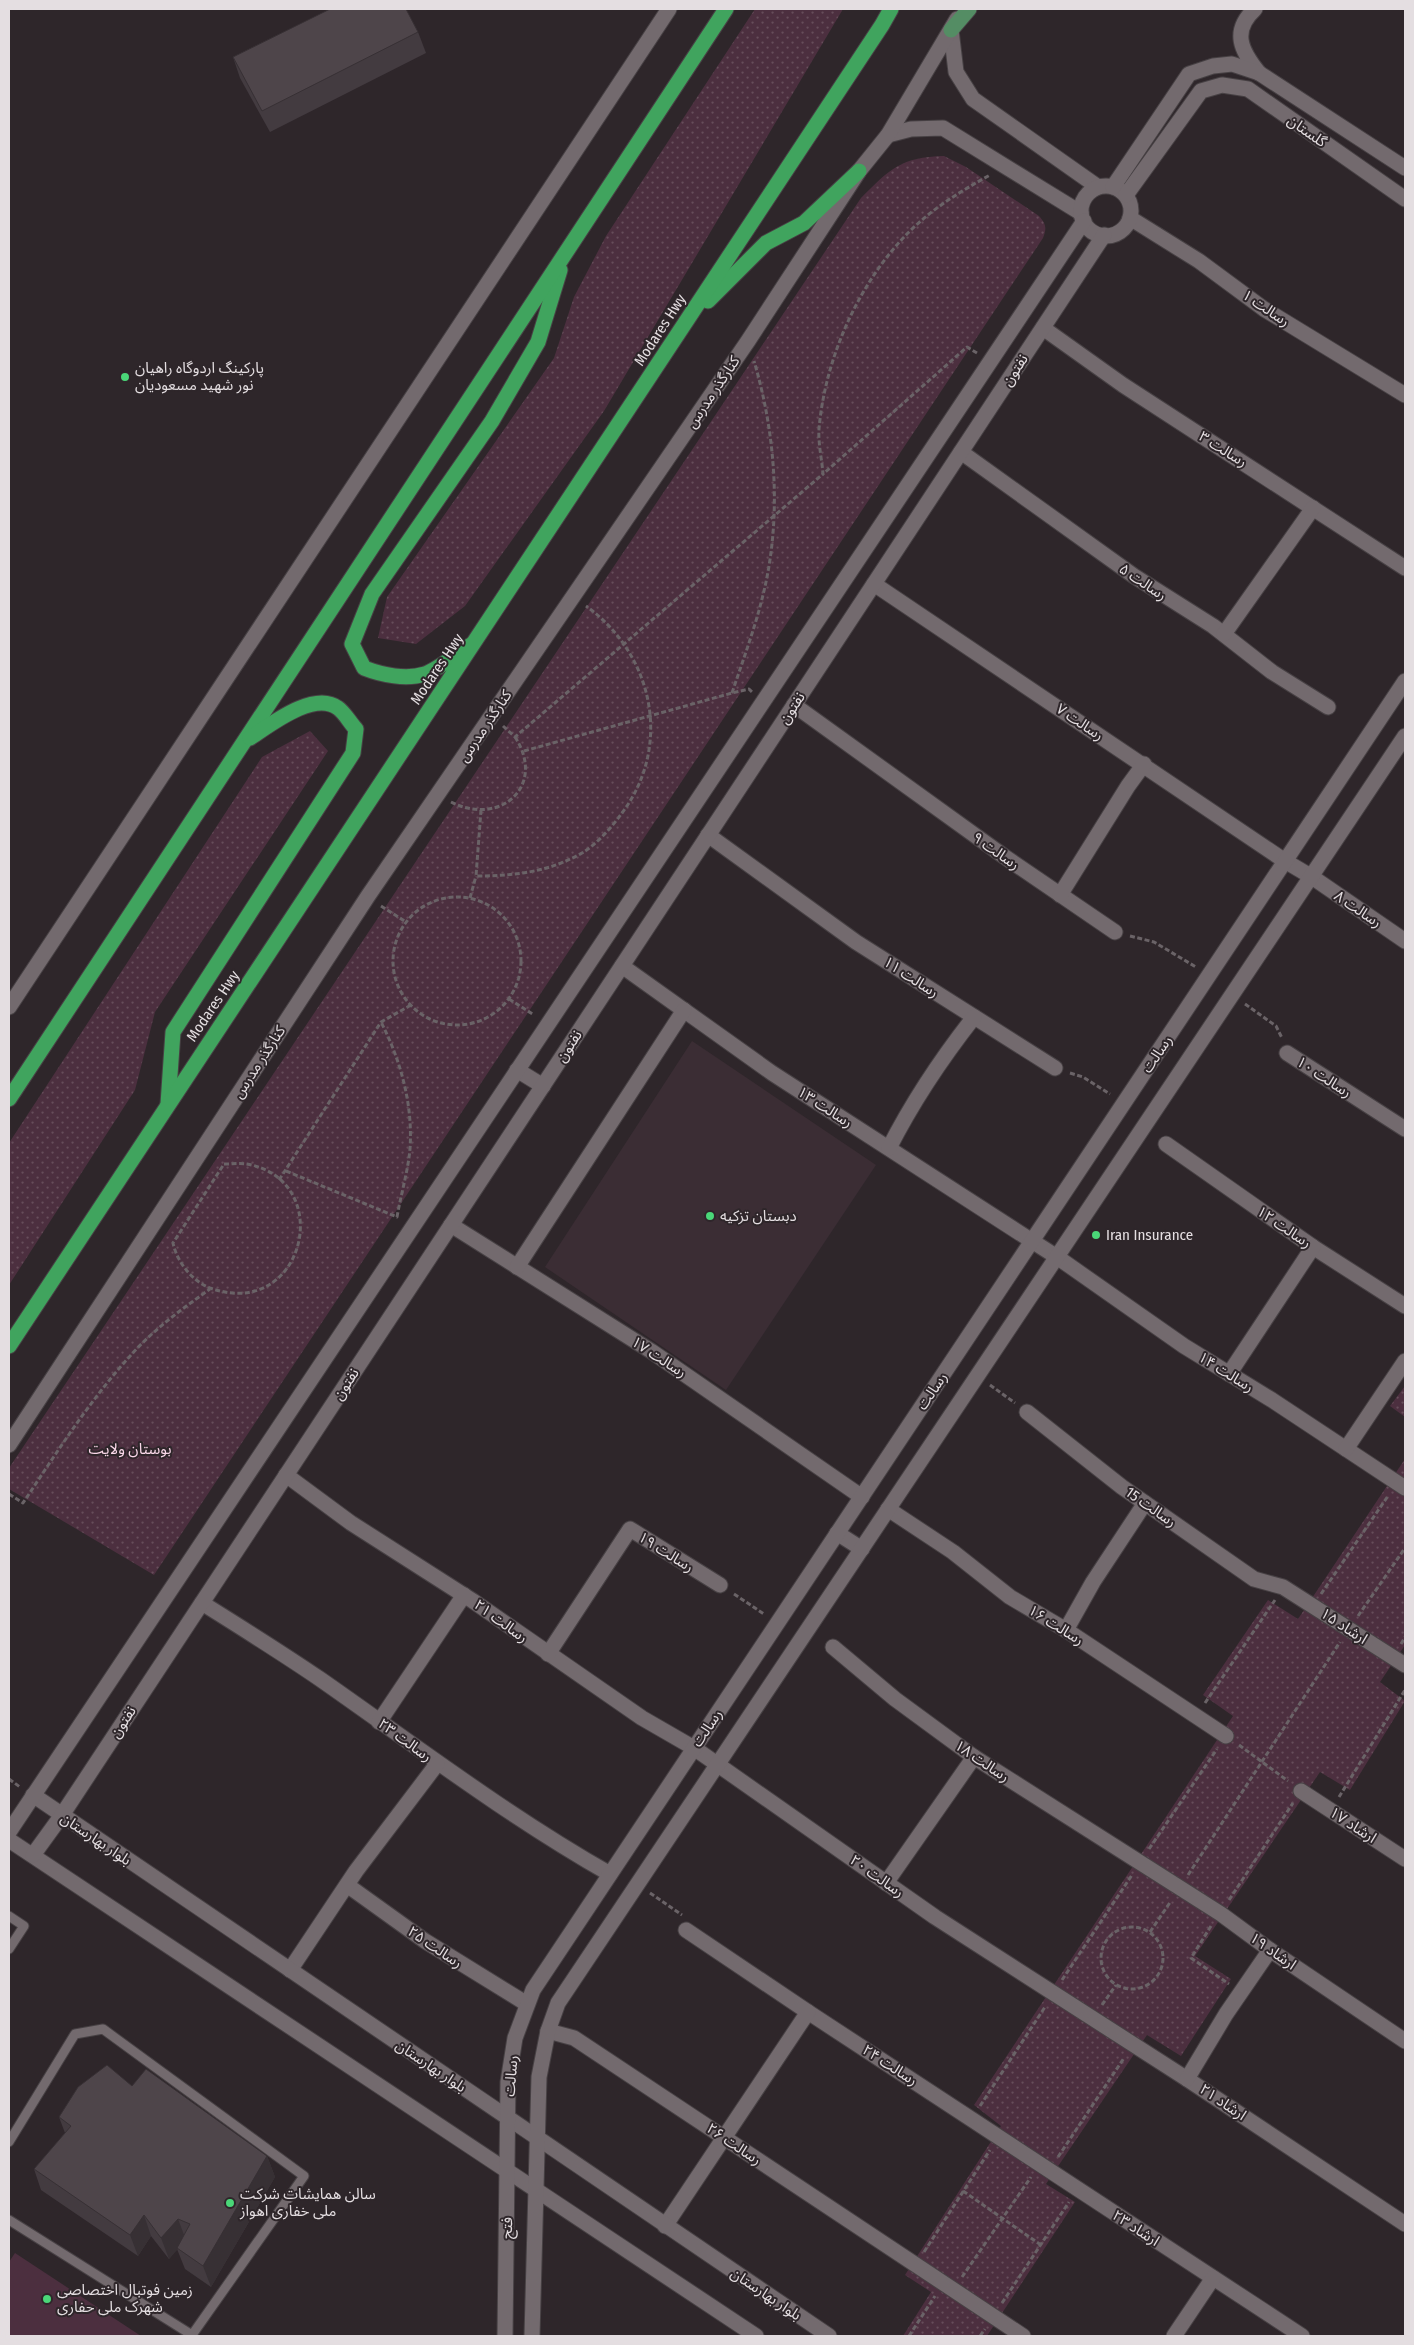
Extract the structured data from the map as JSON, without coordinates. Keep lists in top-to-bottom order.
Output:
{
  "streets": {
    "highway": ["Modares Hwy"],
    "street": [
      "گلستان",
      "رسالت ۱",
      "نفتون",
      "کنارگذر مدرس",
      "رسالت ۳",
      "رسالت ۵",
      "رسالت ۷",
      "رسالت ۹",
      "رسالت ۸",
      "رسالت ۱۱",
      "رسالت",
      "رسالت ۱۰",
      "رسالت ۱۳",
      "رسالت ۱۲",
      "رسالت ۱۷",
      "رسالت ۱۴",
      "رسالت 15",
      "رسالت ۱۹",
      "رسالت ۲۱",
      "رسالت ۱۶",
      "ارشاد ۱۵",
      "رسالت ۲۳",
      "رسالت ۱۸",
      "ارشاد ۱۷",
      "بلوار بهارستان",
      "رسالت ٢٠",
      "رسالت ۲۵",
      "ارشاد ۱۹",
      "رسالت ۲۴",
      "ارشاد ۲۱",
      "رسالت ۲۶",
      "فتح",
      "ارشاد ۲۳"
    ]
  },
  "crossings": [
    ["گلستان", "رسالت ۱"],
    ["گلستان", "نفتون"],
    ["رسالت ۱", "نفتون"],
    ["نفتون", "رسالت ۳"],
    ["نفتون", "رسالت ۵"],
    ["نفتون", "رسالت ۷"],
    ["نفتون", "رسالت ۹"],
    ["نفتون", "رسالت ۱۱"],
    ["نفتون", "رسالت ۱۳"],
    ["نفتون", "رسالت ۱۷"],
    ["نفتون", "رسالت ۲۱"],
    ["نفتون", "رسالت ۲۳"],
    ["نفتون", "بلوار بهارستان"],
    ["رسالت ۷", "رسالت ۸"],
    ["رسالت ۷", "رسالت"],
    ["رسالت ۸", "رسالت"],
    ["رسالت", "رسالت ۱۰"],
    ["رسالت", "رسالت ۱۳"],
    ["رسالت", "رسالت ۱۷"],
    ["رسالت", "رسالت ۱۴"],
    ["رسالت", "رسالت ۲۱"],
    ["رسالت", "رسالت ۱۶"],
    ["رسالت", "رسالت ۲۳"],
    ["رسالت", "بلوار بهارستان"],
    ["رسالت", "رسالت ٢٠"],
    ["رسالت", "رسالت ۲۵"],
    ["رسالت", "رسالت ۲۶"],
    ["رسالت", "فتح"],
    ["رسالت ۱۳", "رسالت ۱۴"],
    ["رسالت 15", "ارشاد ۱۵"],
    ["رسالت ۱۹", "رسالت ۲۱"],
    ["رسالت ۲۱", "رسالت ٢٠"],
    ["رسالت ۱۸", "ارشاد ۱۹"],
    ["بلوار بهارستان", "فتح"],
    ["رسالت ٢٠", "ارشاد ۲۱"],
    ["رسالت ۲۴", "ارشاد ۲۳"]
  ],
  "parks": ["بوستان ولایت"],
  "places": [
    "پارکینگ اردوگاه راهیان نور شهید مسعودیان",
    "دبستان تزکیه",
    "Iran Insurance",
    "سالن همایشات شرکت ملی خفاری اهواز",
    "زمین فوتبال اختصاصی شهرک ملی حفاری"
  ]
}
